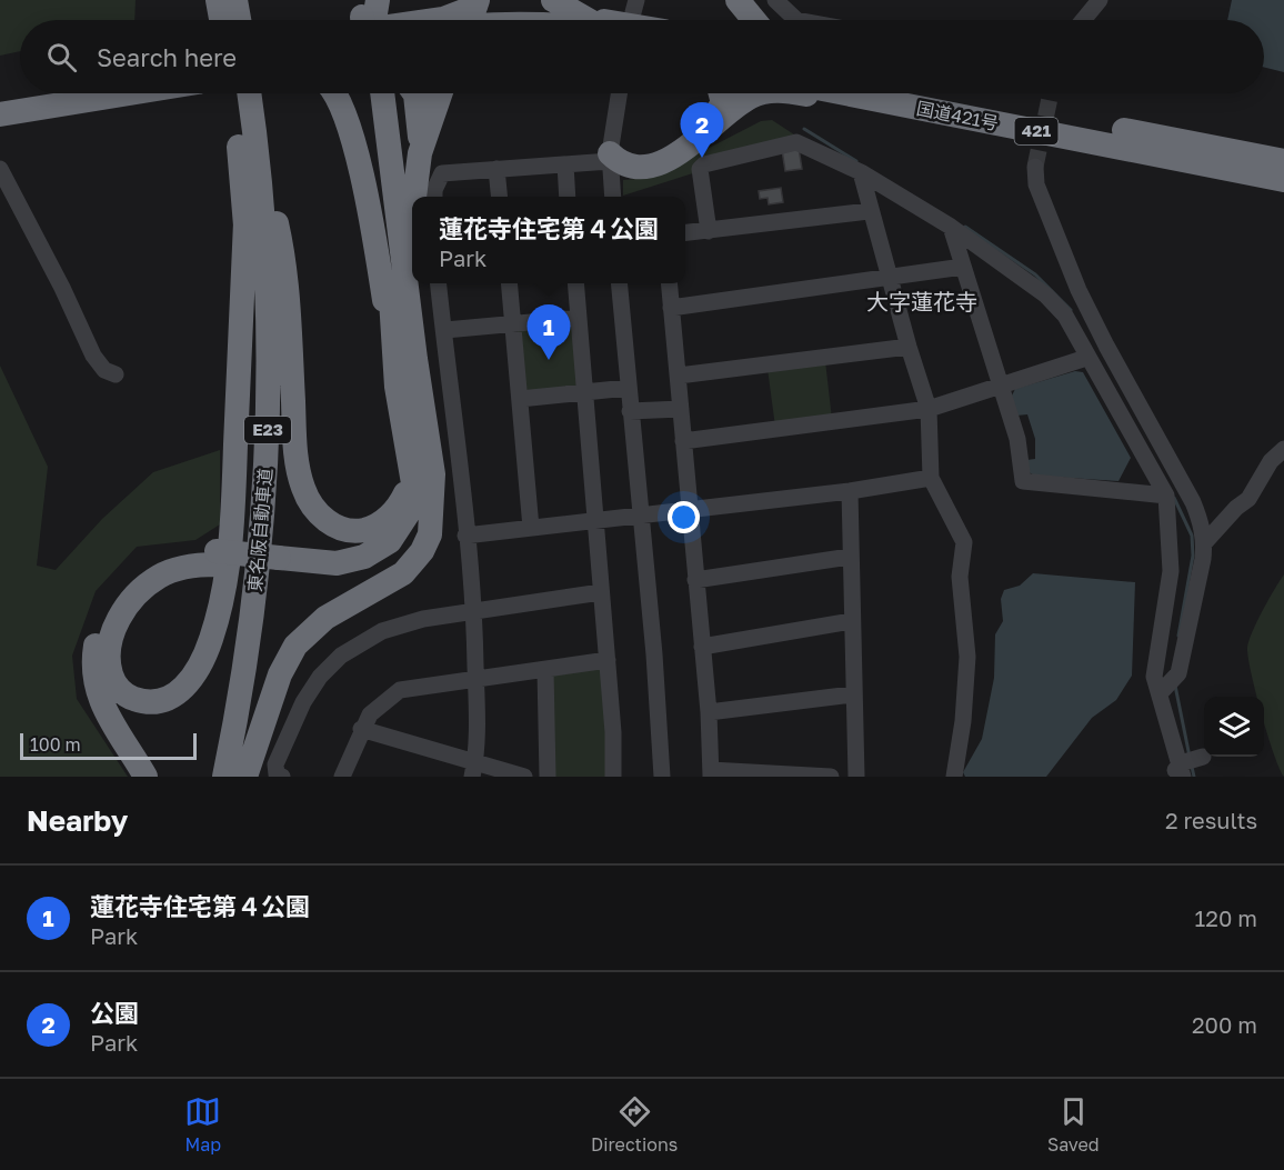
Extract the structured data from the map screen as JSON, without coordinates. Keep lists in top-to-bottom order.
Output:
{
  "streets": {
    "highway": [
      "国道421号",
      "421",
      "E23",
      "東名阪自動車道"
    ]
  },
  "districts": ["大字蓮花寺"],
  "scale_bar": "100 m",
  "page": {
    "search": "Search here",
    "pins": ["2", "1"],
    "popup": ["蓮花寺住宅第４公園", "Park"],
    "scale": "100 m",
    "heading": ["Nearby", "2 results"],
    "list": [
      {
        "mark": "1",
        "name": "蓮花寺住宅第４公園",
        "note": "Park",
        "value": "120 m"
      },
      {
        "mark": "2",
        "name": "公園",
        "note": "Park",
        "value": "200 m"
      }
    ],
    "nav": ["Map", "Directions", "Saved"]
  }
}
